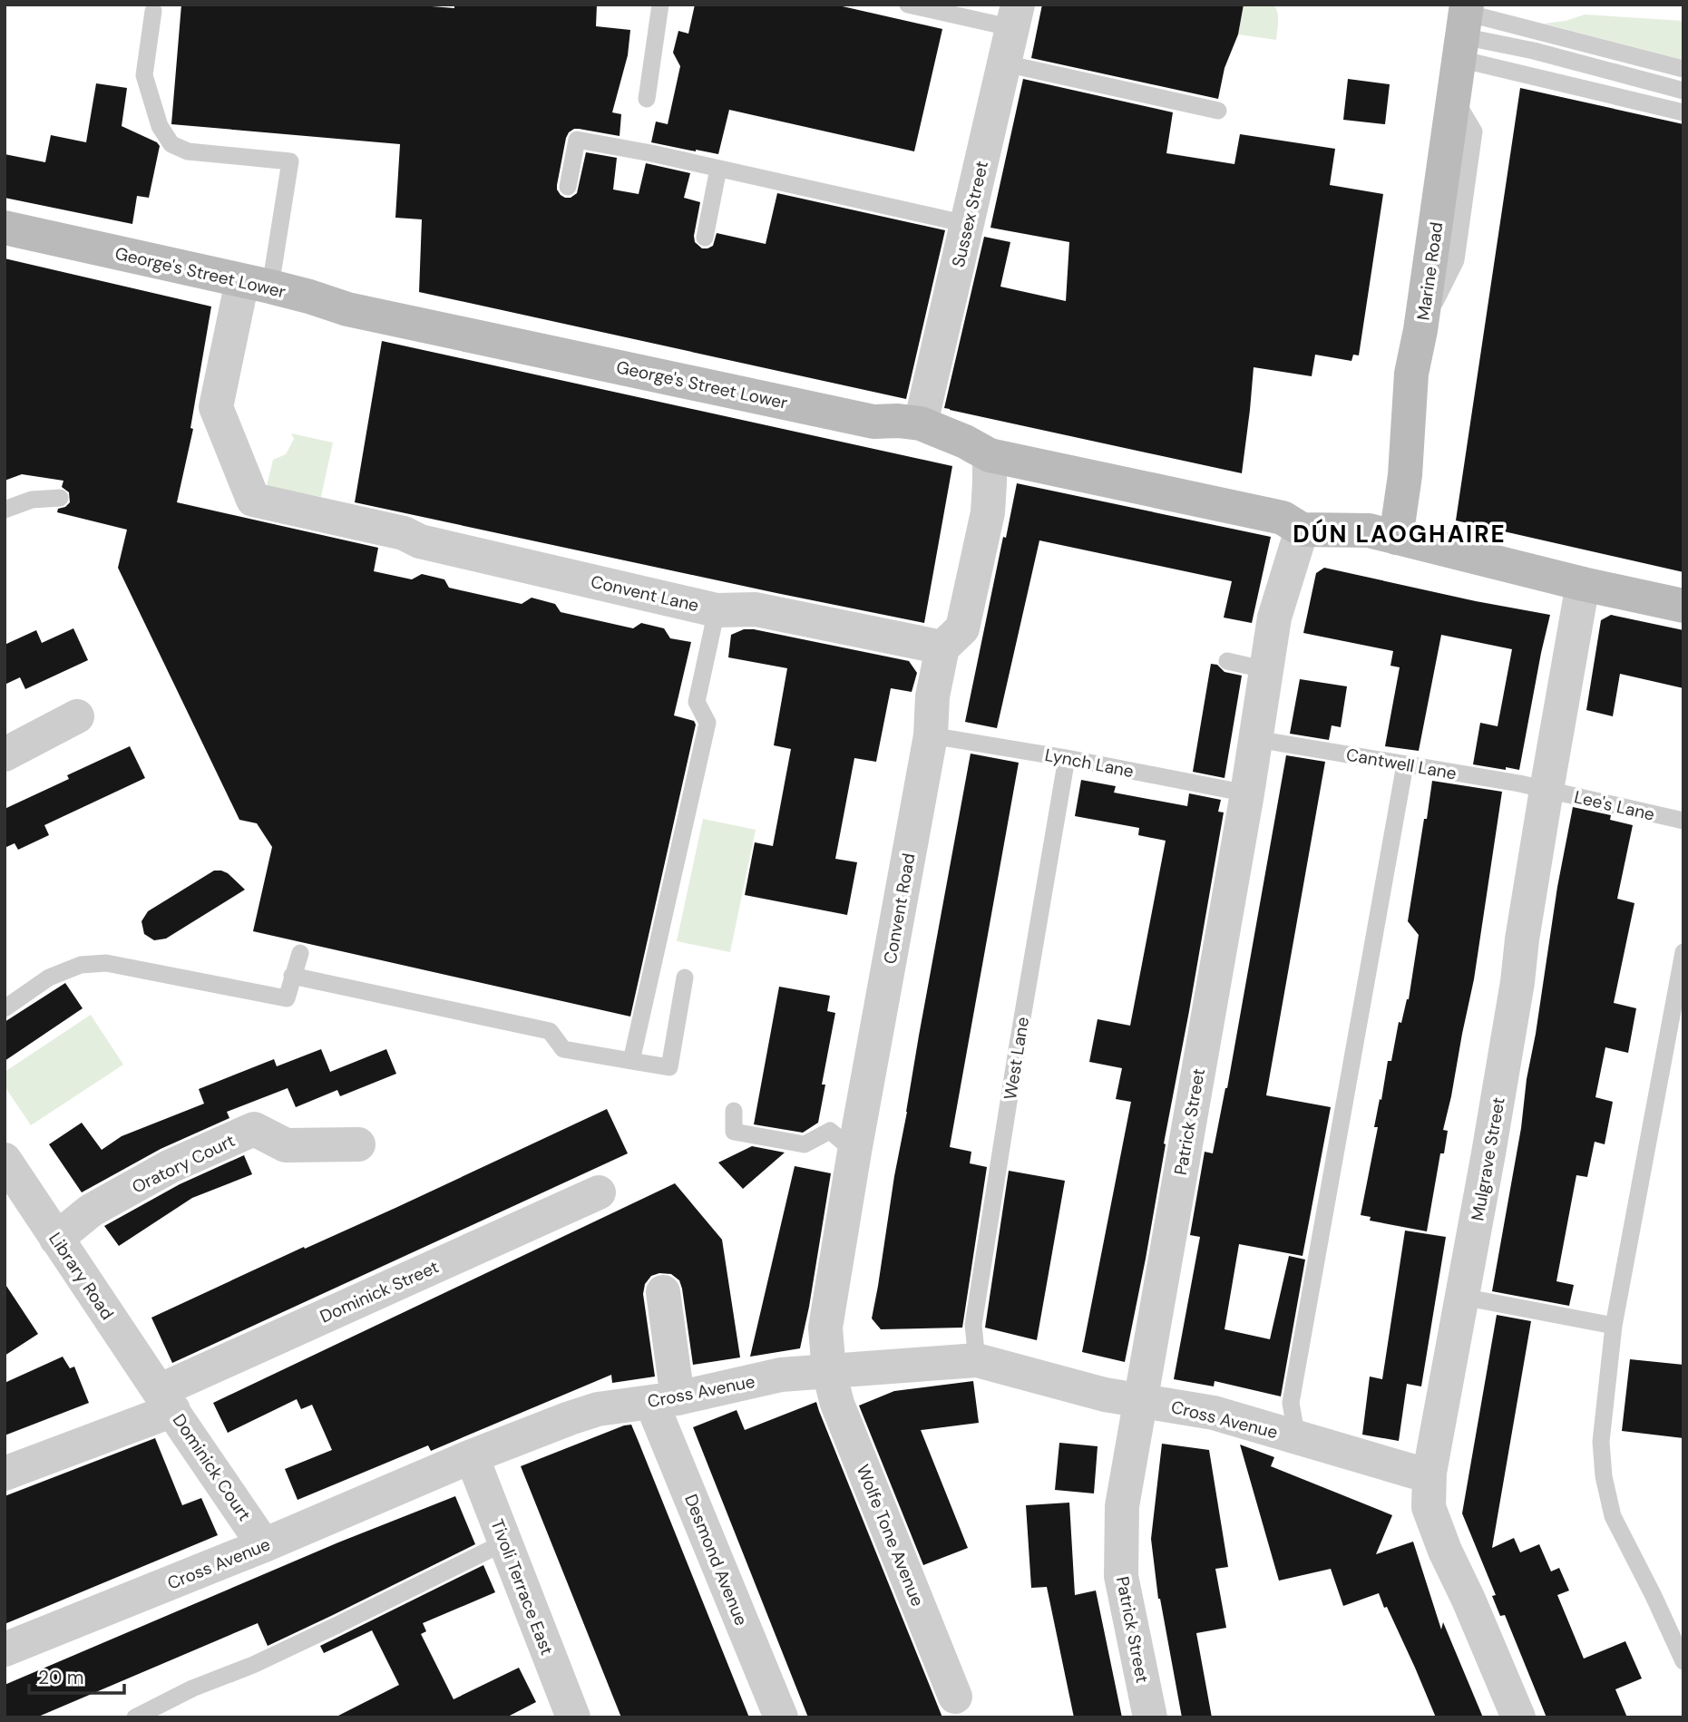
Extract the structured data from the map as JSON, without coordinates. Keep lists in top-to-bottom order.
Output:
{
  "streets": {
    "street": [
      "Sussex Street",
      "Marine Road",
      "George's Street Lower",
      "Convent Lane",
      "Convent Road",
      "Patrick Street",
      "Mulgrave Street",
      "Oratory Court",
      "Library Road",
      "Dominick Street",
      "Cross Avenue",
      "Dominick Court",
      "Wolfe Tone Avenue",
      "Desmond Avenue",
      "Tivoli Terrace East"
    ],
    "lane": [
      "Lynch Lane",
      "Cantwell Lane",
      "Lee's Lane",
      "West Lane"
    ]
  },
  "crossings": [
    ["Sussex Street", "George's Street Lower"],
    ["Marine Road", "George's Street Lower"],
    ["George's Street Lower", "Convent Lane"],
    ["George's Street Lower", "Patrick Street"],
    ["George's Street Lower", "Mulgrave Street"],
    ["Convent Lane", "Convent Road"],
    ["Lynch Lane", "Convent Road"],
    ["Lynch Lane", "West Lane"],
    ["Lynch Lane", "Patrick Street"],
    ["Cantwell Lane", "Lee's Lane"],
    ["Cantwell Lane", "Patrick Street"],
    ["Cantwell Lane", "Mulgrave Street"],
    ["Lee's Lane", "Mulgrave Street"],
    ["Convent Road", "Cross Avenue"],
    ["Convent Road", "Wolfe Tone Avenue"],
    ["West Lane", "Cross Avenue"],
    ["Patrick Street", "Cross Avenue"],
    ["Mulgrave Street", "Cross Avenue"],
    ["Oratory Court", "Library Road"],
    ["Library Road", "Dominick Street"],
    ["Library Road", "Dominick Court"],
    ["Dominick Street", "Dominick Court"],
    ["Cross Avenue", "Dominick Court"],
    ["Cross Avenue", "Wolfe Tone Avenue"],
    ["Cross Avenue", "Desmond Avenue"],
    ["Cross Avenue", "Tivoli Terrace East"]
  ],
  "districts": ["DÚN LAOGHAIRE"],
  "scale_bar": "20 m"
}
